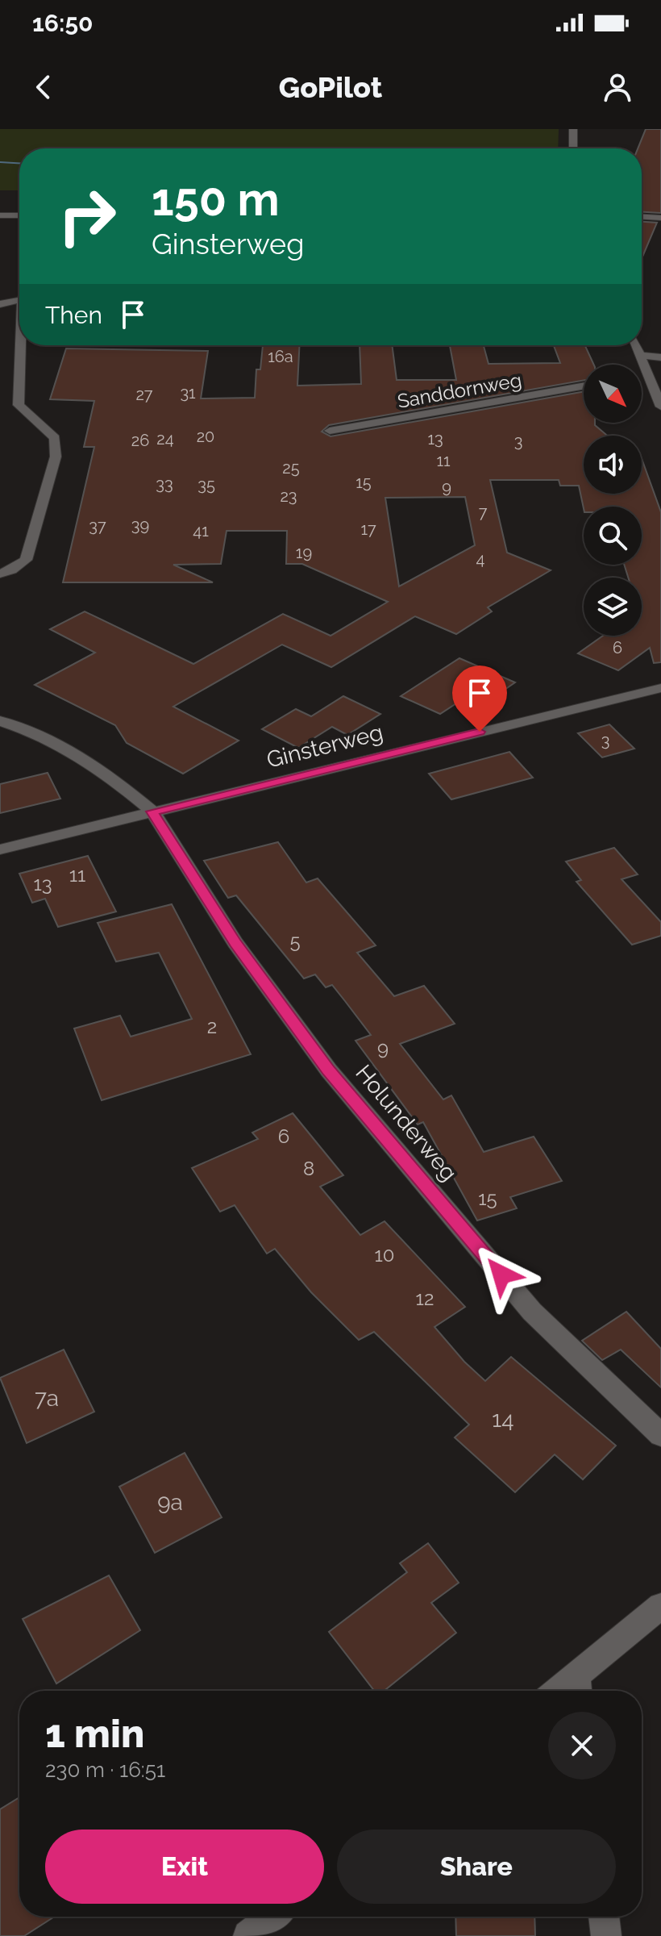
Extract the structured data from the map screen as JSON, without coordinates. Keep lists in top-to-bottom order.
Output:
{
  "streets": {
    "street": ["Sanddornweg", "Ginsterweg", "Holunderweg"]
  },
  "crossings": [
    ["Ginsterweg", "Holunderweg"]
  ],
  "house_numbers": [
    "16a",
    "31",
    "27",
    "20",
    "24",
    "13",
    "26",
    "3",
    "11",
    "25",
    "15",
    "33",
    "35",
    "9",
    "23",
    "7",
    "39",
    "37",
    "17",
    "41",
    "19",
    "4",
    "6",
    "3",
    "11",
    "13",
    "5",
    "2",
    "9",
    "6",
    "8",
    "15",
    "10",
    "12",
    "7a",
    "14",
    "9a"
  ],
  "north": "bottom right",
  "page": {
    "status": "16:50",
    "header": "GoPilot",
    "turn": ["150 m", "Ginsterweg"],
    "then": "Then",
    "heading": ["1 min", "230 m · 16:51"],
    "buttons": ["Exit", "Share"]
  }
}
